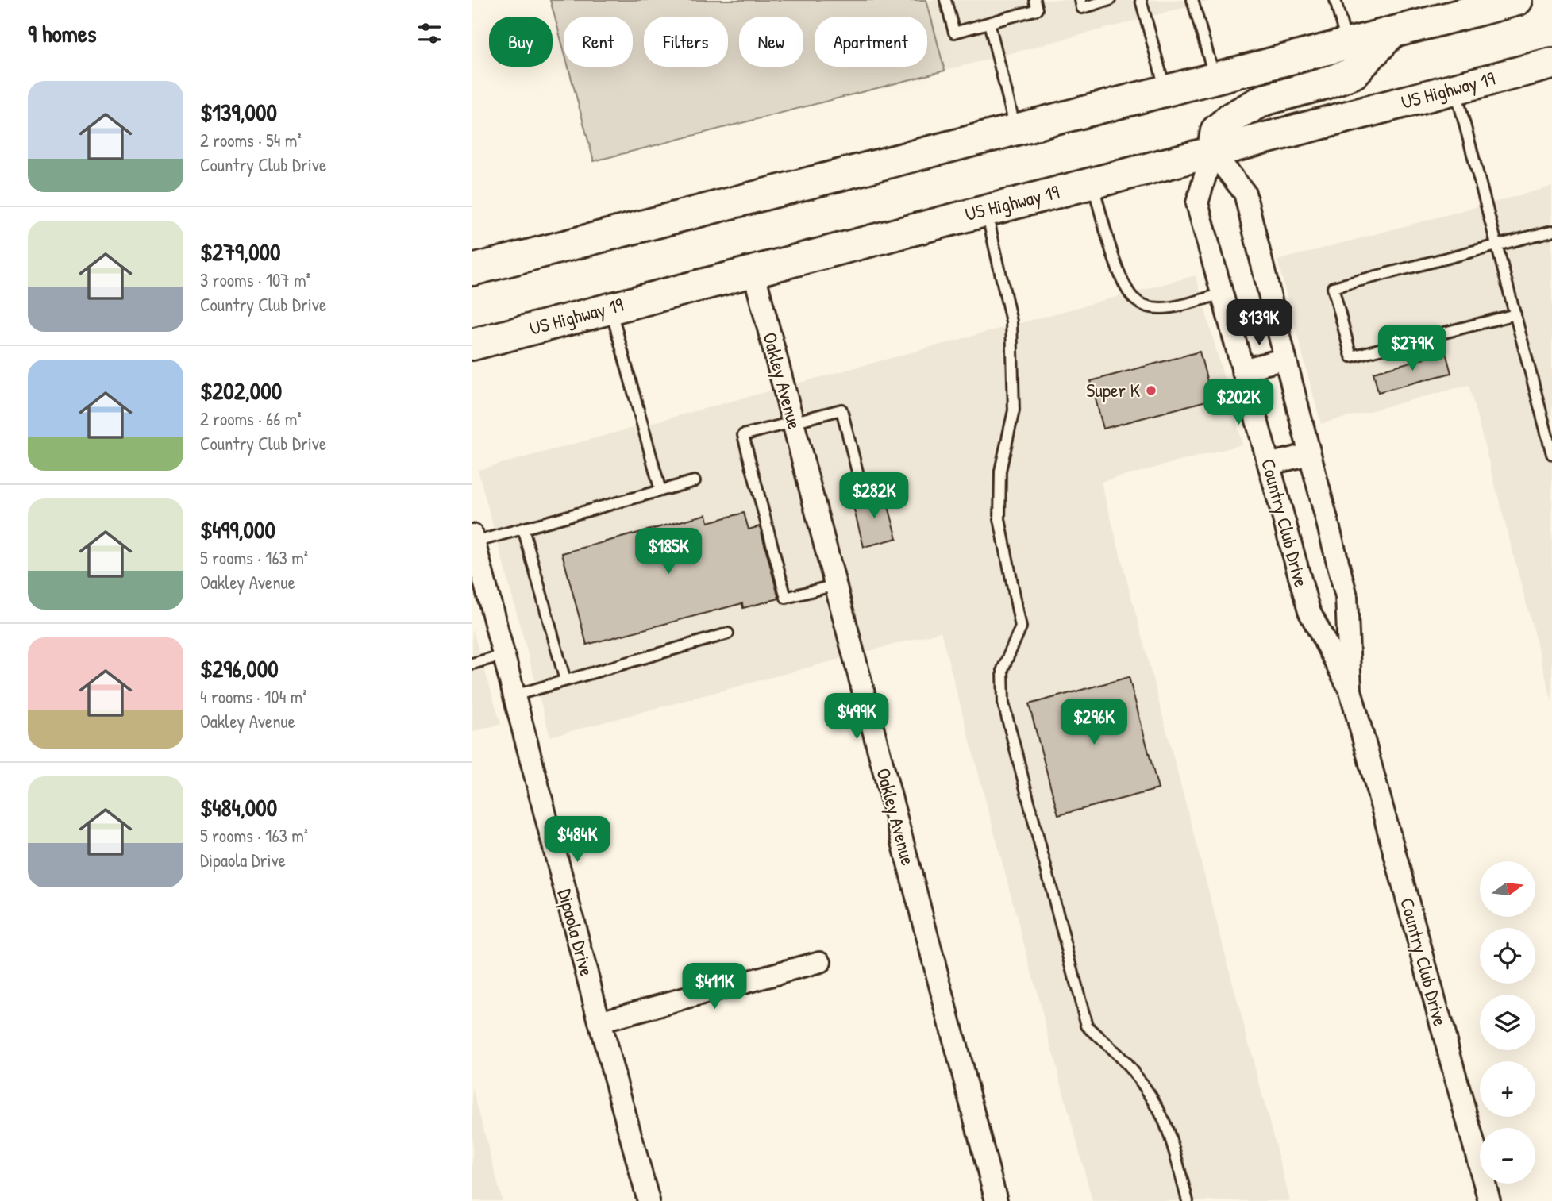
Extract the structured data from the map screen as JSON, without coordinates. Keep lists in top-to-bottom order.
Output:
{
  "streets": {
    "highway": ["US Highway 19"],
    "street": ["Oakley Avenue", "Country Club Drive", "Dipaola Drive"]
  },
  "crossings": [
    ["US Highway 19", "Oakley Avenue"],
    ["US Highway 19", "Country Club Drive"]
  ],
  "places": ["Super K"],
  "north": "right",
  "page": {
    "heading": "9 homes",
    "chip": [
      "Buy",
      "Rent",
      "Filters",
      "New",
      "Apartment"
    ],
    "list": [
      {
        "name": "$139,000",
        "note": "2 rooms · 54 m² · Country Club Drive"
      },
      {
        "name": "$279,000",
        "note": "3 rooms · 107 m² · Country Club Drive"
      },
      {
        "name": "$202,000",
        "note": "2 rooms · 66 m² · Country Club Drive"
      },
      {
        "name": "$499,000",
        "note": "5 rooms · 163 m² · Oakley Avenue"
      },
      {
        "name": "$296,000",
        "note": "4 rooms · 104 m² · Oakley Avenue"
      },
      {
        "name": "$484,000",
        "note": "5 rooms · 163 m² · Dipaola Drive"
      }
    ],
    "price": [
      "$139K",
      "$279K",
      "$202K",
      "$282K",
      "$185K",
      "$499K",
      "$296K",
      "$484K",
      "$411K"
    ],
    "map_buttons": ["+", "−"]
  }
}
